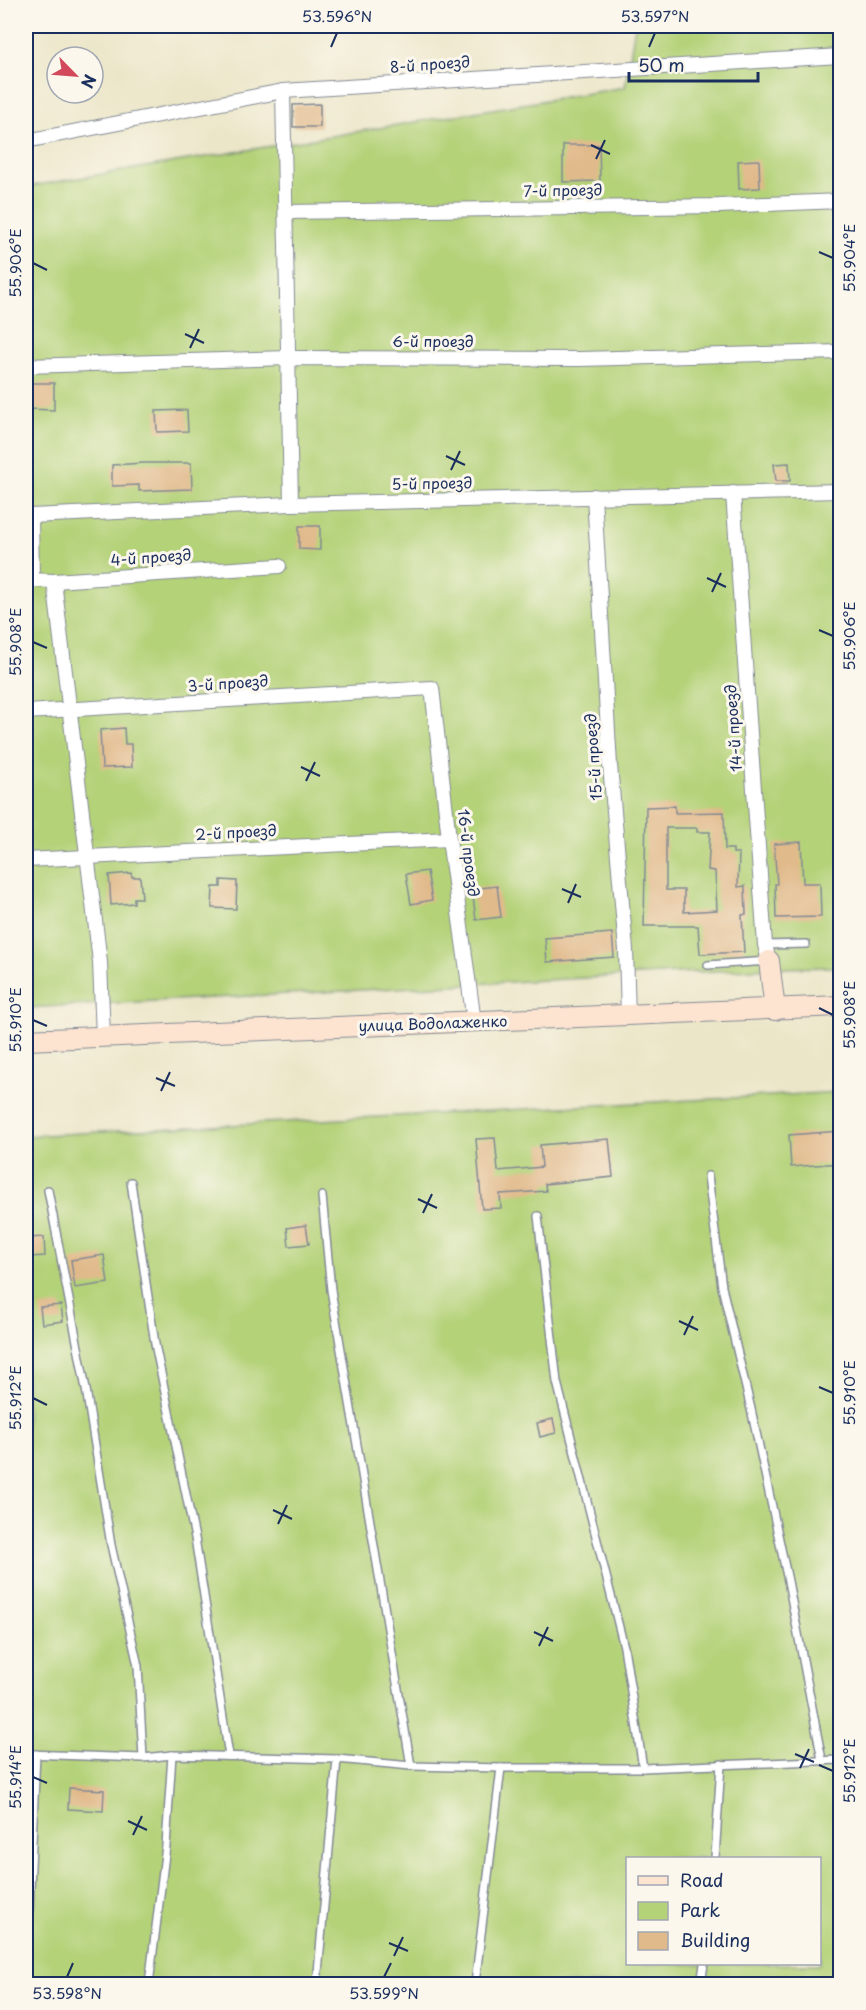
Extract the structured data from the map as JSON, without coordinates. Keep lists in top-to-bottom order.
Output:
{
  "streets": {
    "main road": ["улица Водолаженко"],
    "street": [
      "8-й проезд",
      "7-й проезд",
      "6-й проезд",
      "5-й проезд",
      "4-й проезд",
      "3-й проезд",
      "14-й проезд",
      "15-й проезд",
      "2-й проезд",
      "16-й проезд"
    ]
  },
  "crossings": [
    ["5-й проезд", "14-й проезд"],
    ["5-й проезд", "15-й проезд"],
    ["3-й проезд", "16-й проезд"],
    ["15-й проезд", "улица Водолаженко"],
    ["2-й проезд", "16-й проезд"],
    ["16-й проезд", "улица Водолаженко"]
  ],
  "legend": ["Road", "Park", "Building"],
  "scale_bar": "50 m",
  "north": "bottom right",
  "coordinates": [
    "53.596°N",
    "53.597°N",
    "55.904°E",
    "55.906°E",
    "55.908°E",
    "55.910°E",
    "55.912°E",
    "55.914°E",
    "53.598°N",
    "53.599°N"
  ]
}
